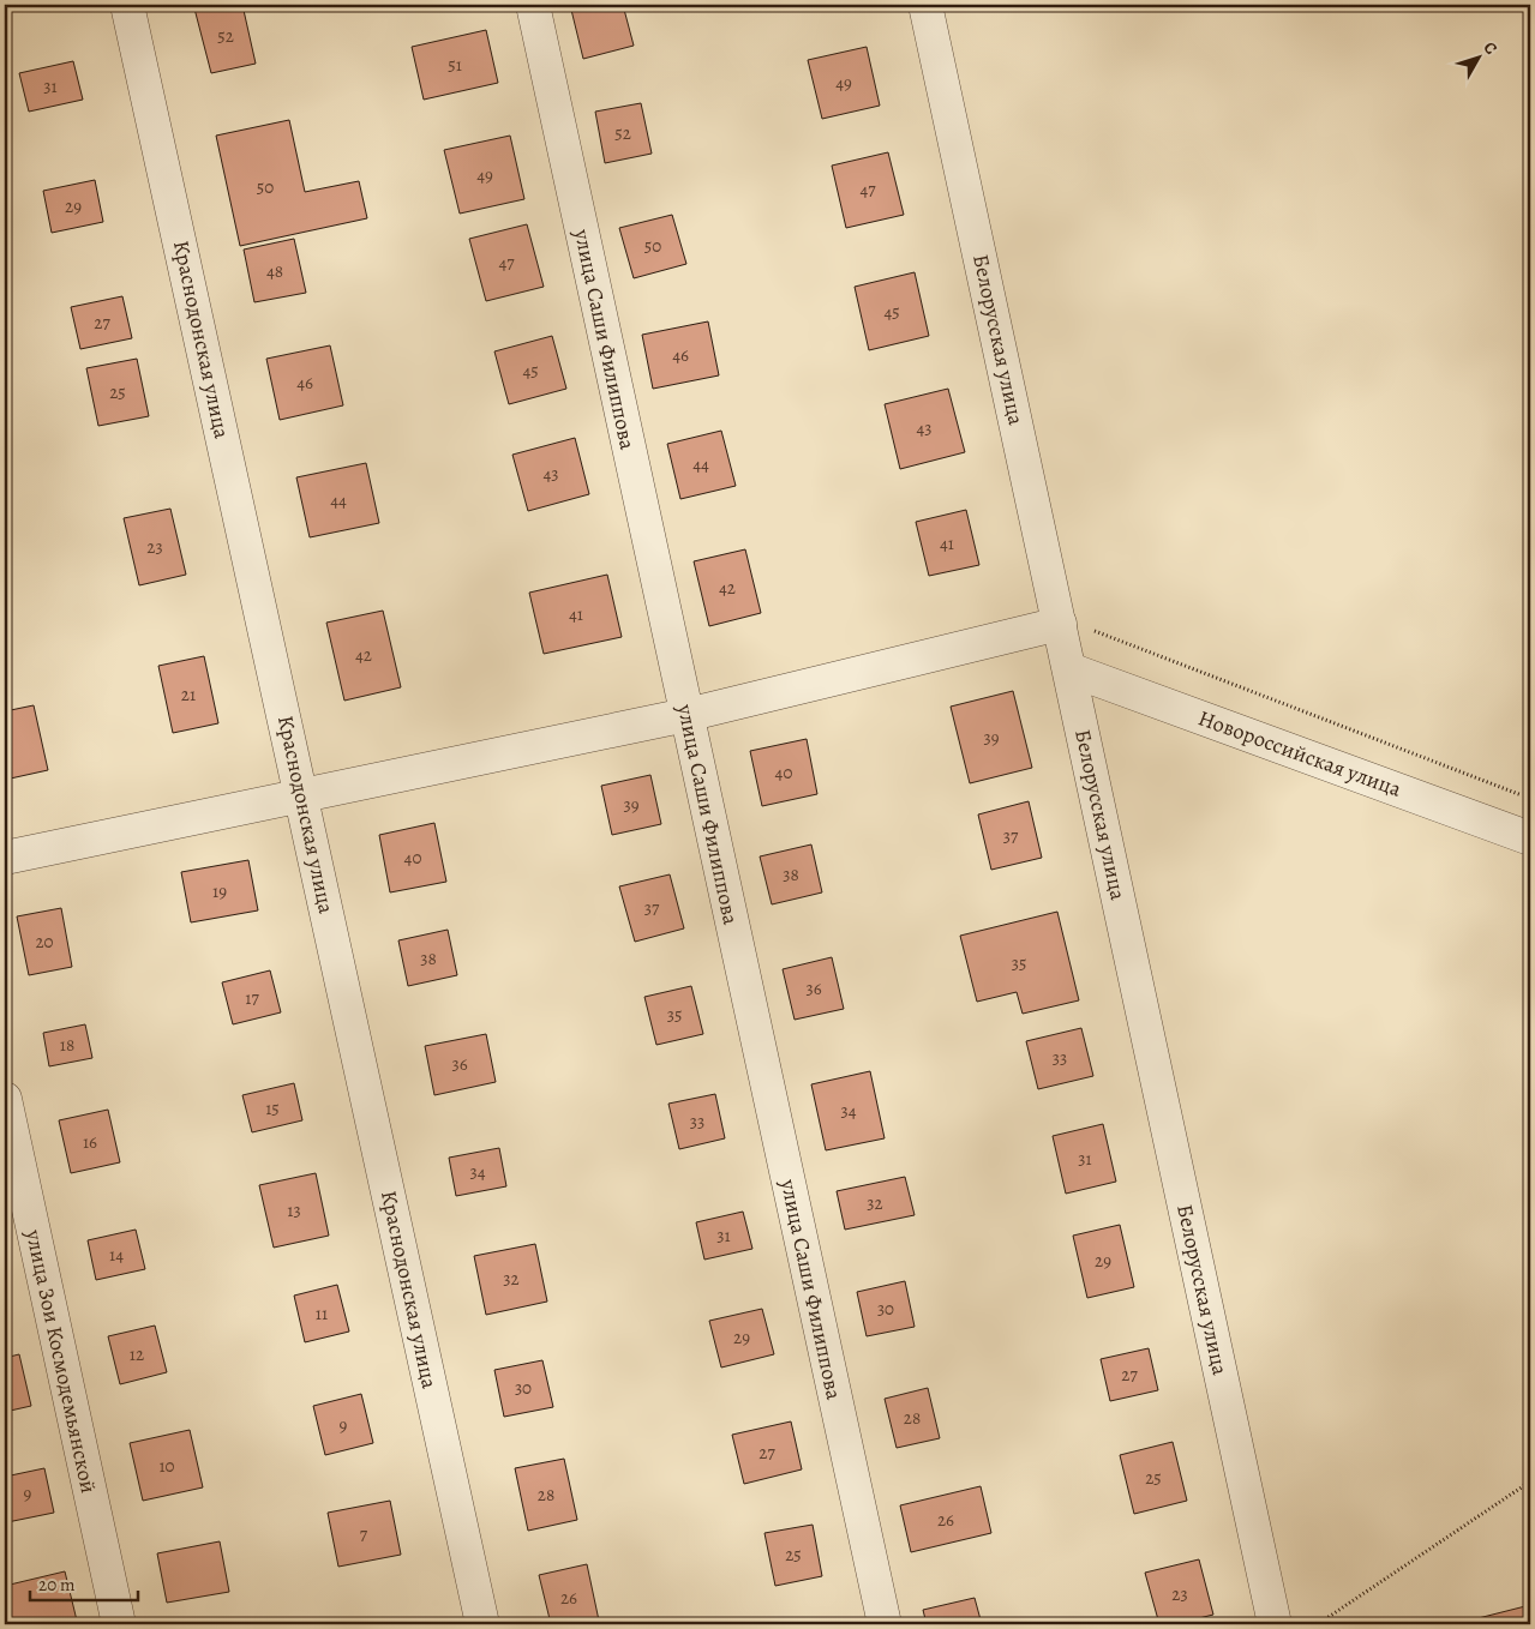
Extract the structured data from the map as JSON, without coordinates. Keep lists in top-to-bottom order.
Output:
{
  "streets": {
    "street": [
      "Краснодонская улица",
      "улица Саши Филиппова",
      "Белорусская улица",
      "Новороссийская улица",
      "улица Зои Космодемьянской"
    ]
  },
  "crossings": [
    ["Белорусская улица", "Новороссийская улица"]
  ],
  "house_numbers": [
    "52",
    "51",
    "49",
    "31",
    "52",
    "49",
    "50",
    "47",
    "29",
    "50",
    "47",
    "48",
    "45",
    "27",
    "46",
    "45",
    "46",
    "25",
    "43",
    "44",
    "43",
    "44",
    "41",
    "23",
    "42",
    "41",
    "42",
    "21",
    "39",
    "40",
    "39",
    "37",
    "40",
    "38",
    "19",
    "37",
    "20",
    "38",
    "35",
    "36",
    "17",
    "35",
    "18",
    "33",
    "36",
    "15",
    "34",
    "33",
    "16",
    "31",
    "34",
    "32",
    "13",
    "31",
    "14",
    "29",
    "32",
    "30",
    "11",
    "29",
    "12",
    "27",
    "30",
    "28",
    "9",
    "27",
    "10",
    "25",
    "9",
    "28",
    "26",
    "7",
    "25",
    "23",
    "26"
  ],
  "scale_bar": "20 m",
  "north": "top right"
}
